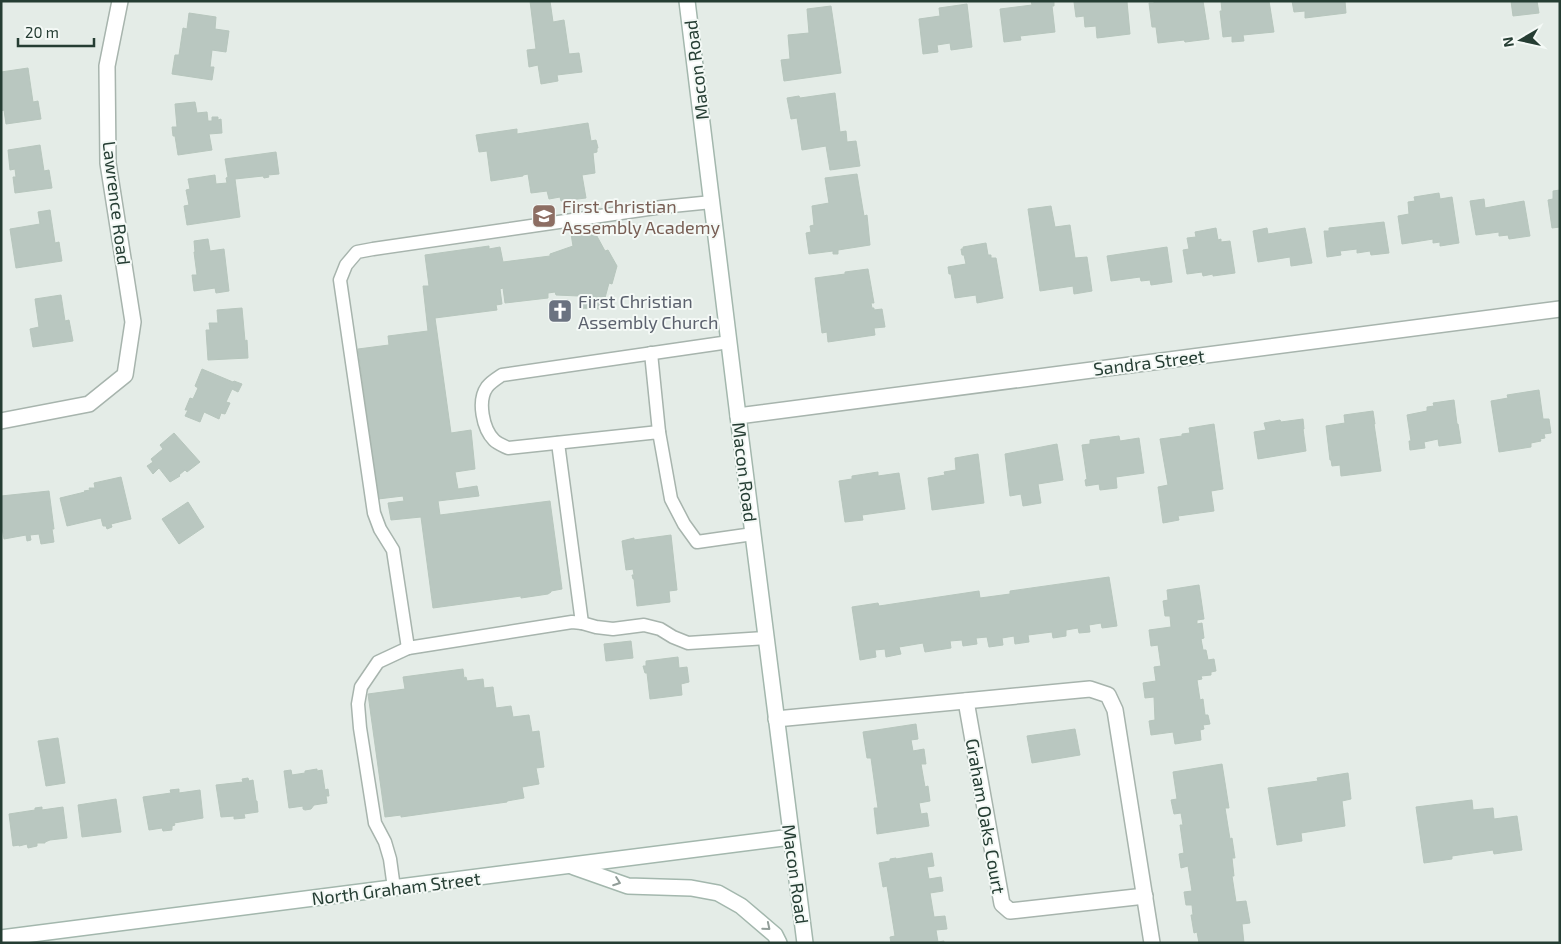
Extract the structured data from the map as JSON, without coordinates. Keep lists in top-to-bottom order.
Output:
{
  "streets": {
    "street": [
      "Macon Road",
      "Lawrence Road",
      "Sandra Street",
      "Graham Oaks Court",
      "North Graham Street"
    ]
  },
  "crossings": [
    ["Macon Road", "Sandra Street"],
    ["Macon Road", "North Graham Street"]
  ],
  "places": {
    "school or university": ["First Christian Assembly Academy"],
    "church": ["First Christian Assembly Church"]
  },
  "scale_bar": "20 m",
  "north": "left"
}
